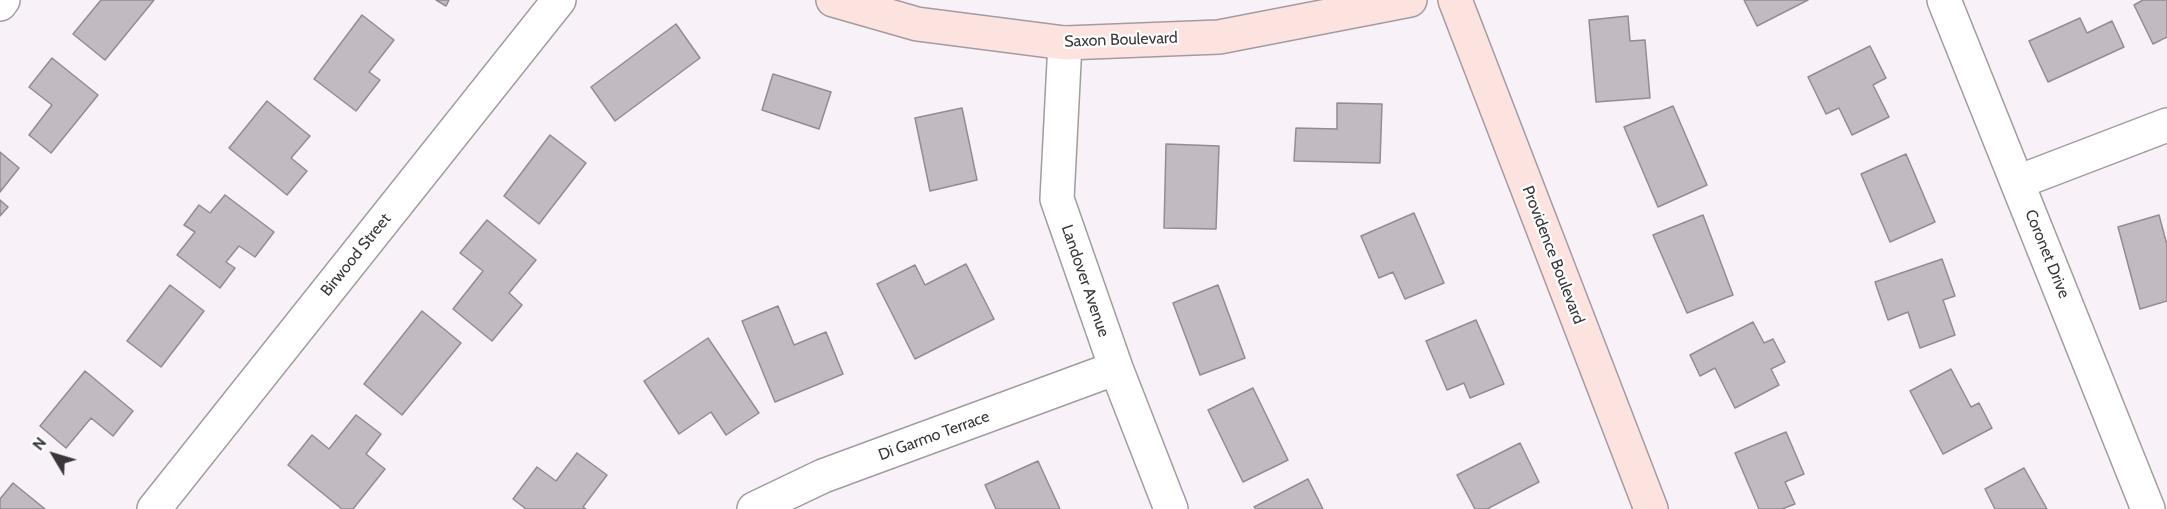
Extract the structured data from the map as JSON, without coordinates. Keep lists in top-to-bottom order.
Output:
{
  "streets": {
    "main road": ["Saxon Boulevard", "Providence Boulevard"],
    "street": [
      "Coronet Drive",
      "Birwood Street",
      "Landover Avenue",
      "Di Garmo Terrace"
    ]
  },
  "crossings": [
    ["Saxon Boulevard", "Landover Avenue"],
    ["Landover Avenue", "Di Garmo Terrace"]
  ],
  "north": "top left"
}
